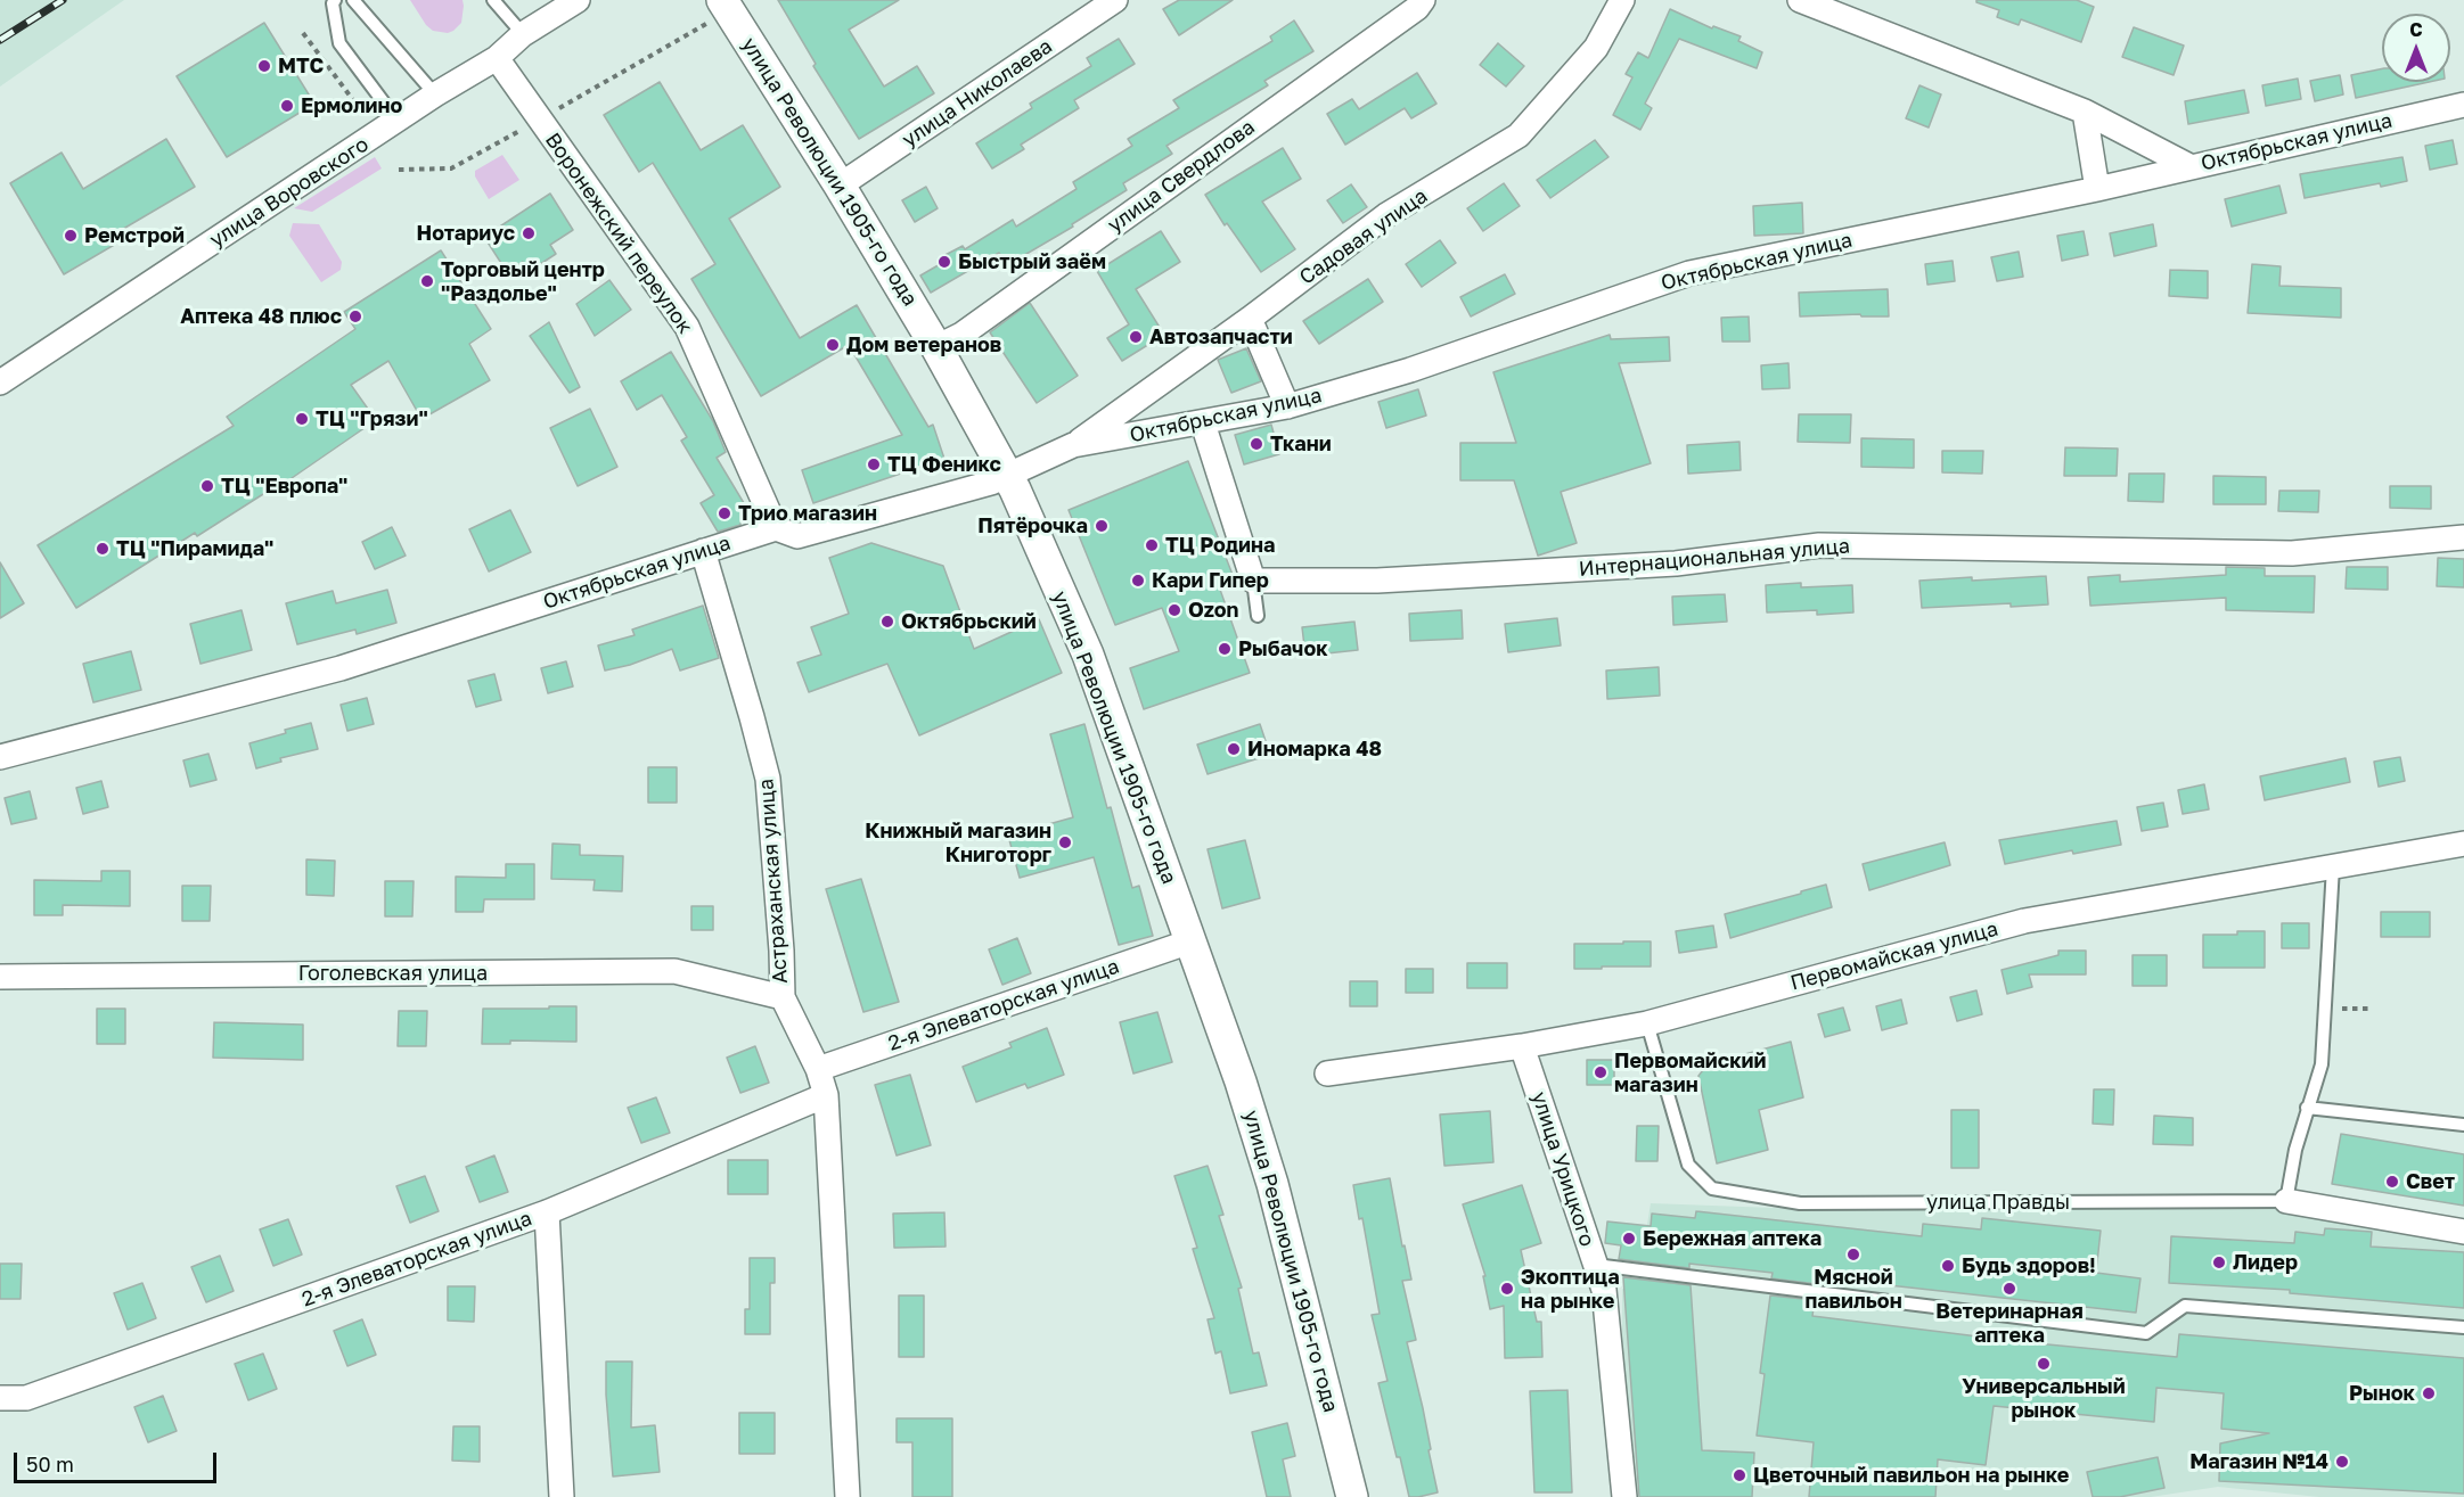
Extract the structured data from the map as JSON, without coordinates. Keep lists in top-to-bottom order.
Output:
{
  "streets": {
    "street": [
      "улица Николаева",
      "Октябрьская улица",
      "улица Революции 1905-го года",
      "улица Свердлова",
      "улица Воровского",
      "Воронежский переулок",
      "Садовая улица",
      "Интернациональная улица",
      "Астраханская улица",
      "Первомайская улица",
      "Гоголевская улица",
      "2-я Элеваторская улица",
      "улица Урицкого",
      "улица Правды"
    ]
  },
  "crossings": [
    ["улица Николаева", "улица Революции 1905-го года"],
    ["Октябрьская улица", "улица Революции 1905-го года"],
    ["Октябрьская улица", "Воронежский переулок"],
    ["Октябрьская улица", "Садовая улица"],
    ["Октябрьская улица", "Астраханская улица"],
    ["улица Революции 1905-го года", "улица Свердлова"],
    ["улица Революции 1905-го года", "2-я Элеваторская улица"],
    ["улица Воровского", "Воронежский переулок"],
    ["Астраханская улица", "Гоголевская улица"],
    ["Астраханская улица", "2-я Элеваторская улица"],
    ["Первомайская улица", "улица Урицкого"],
    ["Первомайская улица", "улица Правды"]
  ],
  "places": [
    "МТС",
    "Ермолино",
    "Нотариус",
    "Ремстрой",
    "Быстрый заём",
    "Торговый центр \"Раздолье\"",
    "Аптека 48 плюс",
    "Автозапчасти",
    "Дом ветеранов",
    "ТЦ \"Грязи\"",
    "Ткани",
    "ТЦ Феникс",
    "ТЦ \"Европа\"",
    "Трио магазин",
    "Пятёрочка",
    "ТЦ Родина",
    "ТЦ \"Пирамида\"",
    "Кари Гипер",
    "Ozon",
    "Октябрьский",
    "Рыбачок",
    "Иномарка 48",
    "Книжный магазин Книготорг",
    "Первомайский магазин",
    "Свет",
    "Бережная аптека",
    "Мясной павильон",
    "Лидер",
    "Будь здоров!",
    "Экоптица на рынке",
    "Ветеринарная аптека",
    "Универсальный рынок",
    "Рынок",
    "Магазин №14",
    "Цветочный павильон на рынке"
  ],
  "scale_bar": "50 m",
  "north": "top"
}
